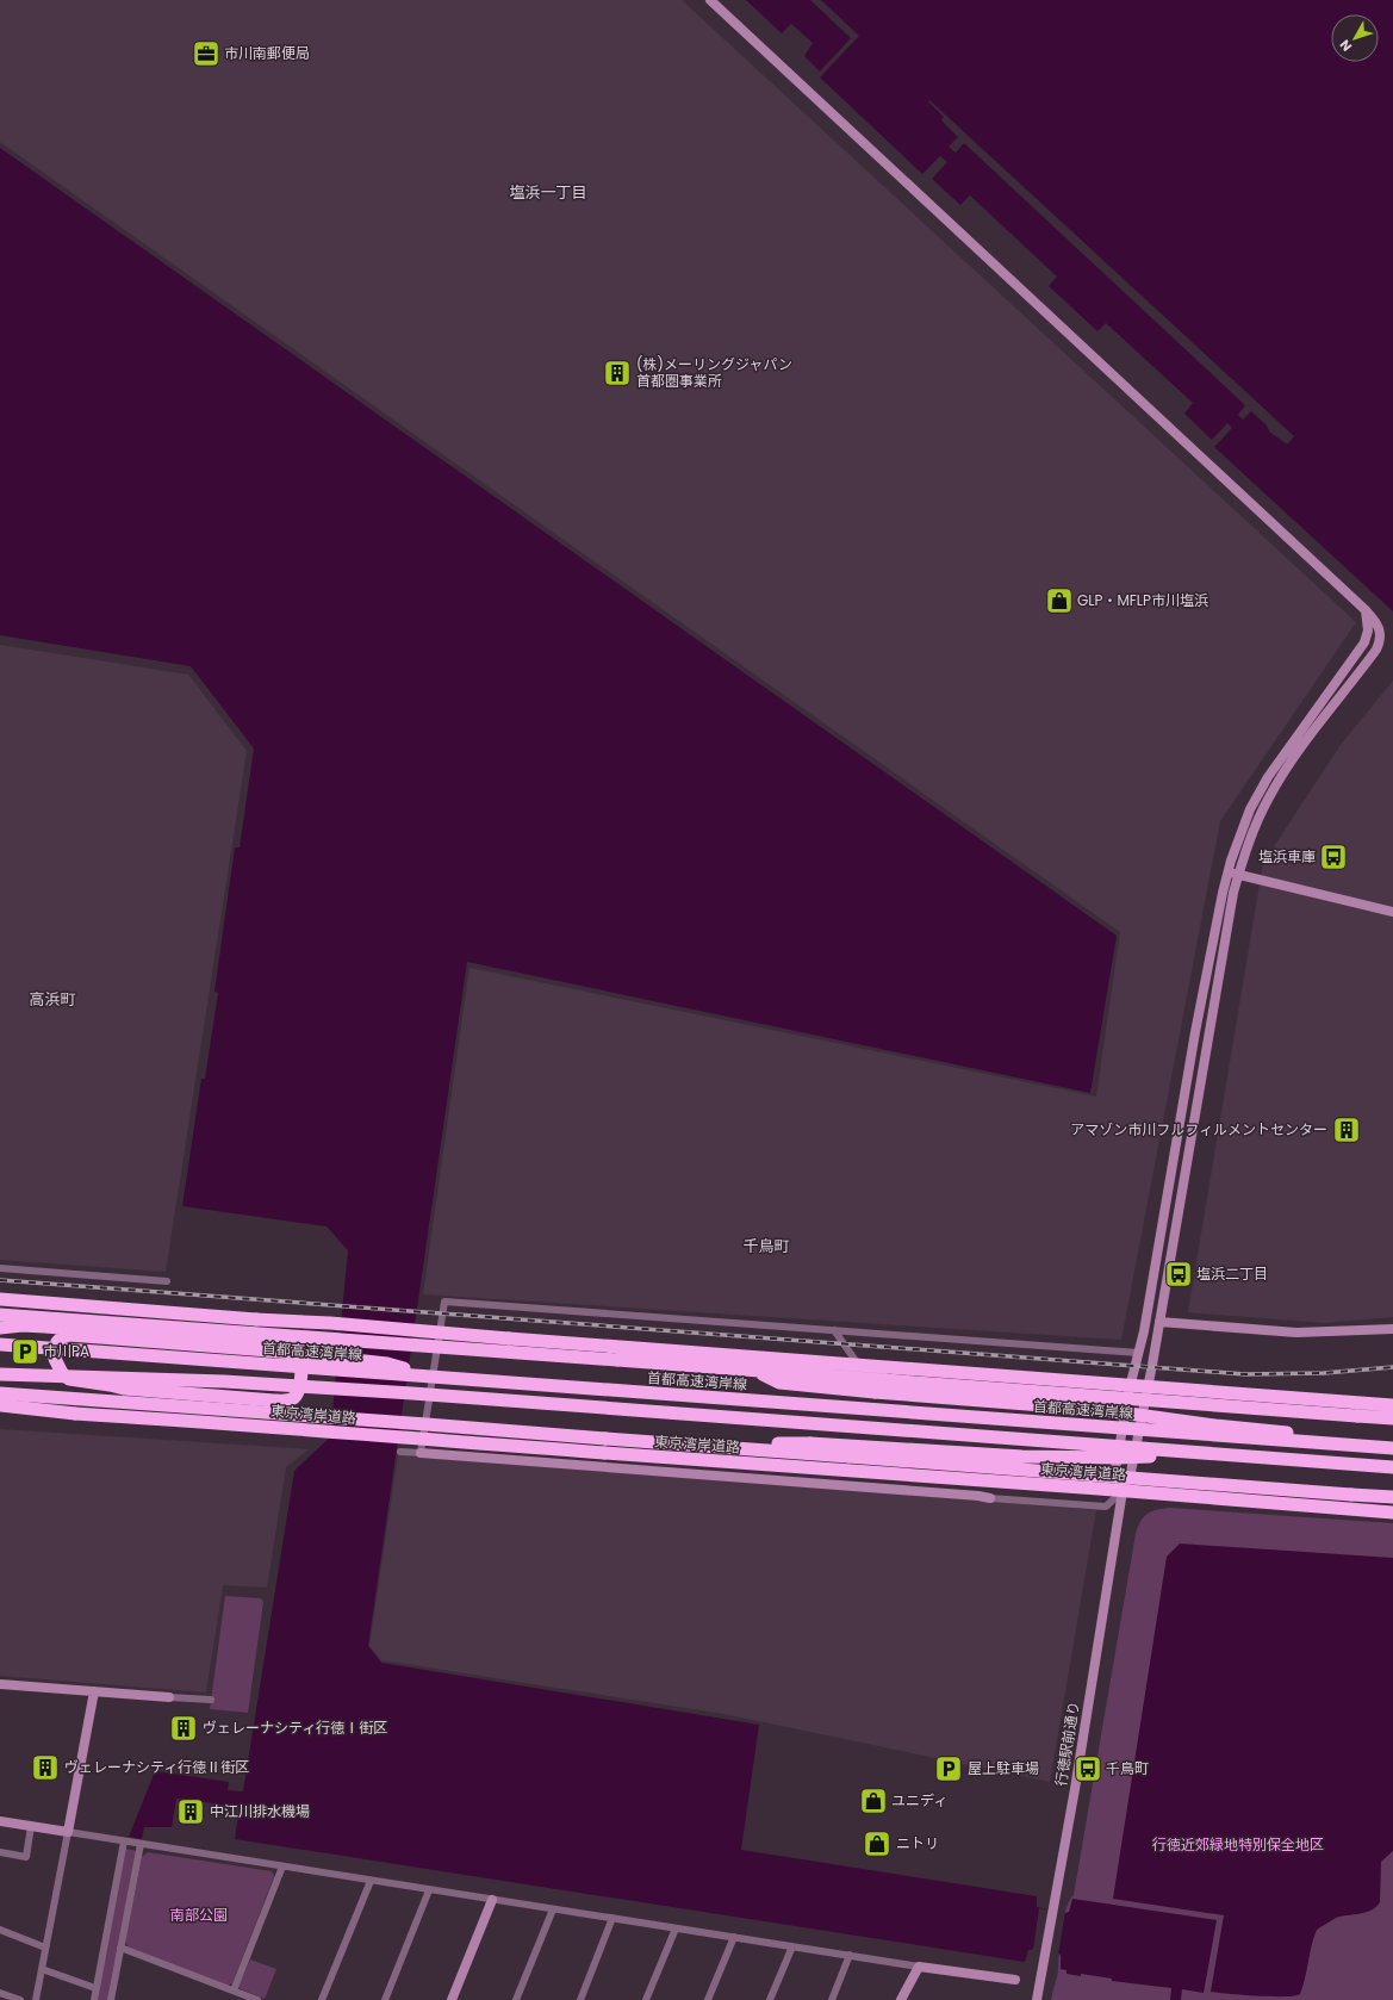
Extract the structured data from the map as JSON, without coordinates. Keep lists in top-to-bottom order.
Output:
{
  "streets": {
    "highway": ["首都高速湾岸線", "東京湾岸道路"],
    "street": ["行徳駅前通り"]
  },
  "crossings": [
    ["東京湾岸道路", "行徳駅前通り"]
  ],
  "districts": ["塩浜一丁目", "高浜町", "千鳥町"],
  "parks": ["行徳近郊緑地特別保全地区", "南部公園"],
  "places": {
    "office": ["市川南郵便局"],
    "building": [
      "(株)メーリングジャパン 首都圏事業所",
      "アマゾン市川フルフィルメントセンター",
      "ヴェレーナシティ行徳Ⅰ街区",
      "ヴェレーナシティ行徳Ⅱ街区",
      "中江川排水機場"
    ],
    "shop": ["GLP・MFLP市川塩浜", "ユニディ", "ニトリ"],
    "bus stop": ["塩浜車庫", "塩浜二丁目", "千鳥町"],
    "parking": ["市川PA", "屋上駐車場"]
  },
  "north": "bottom left"
}
